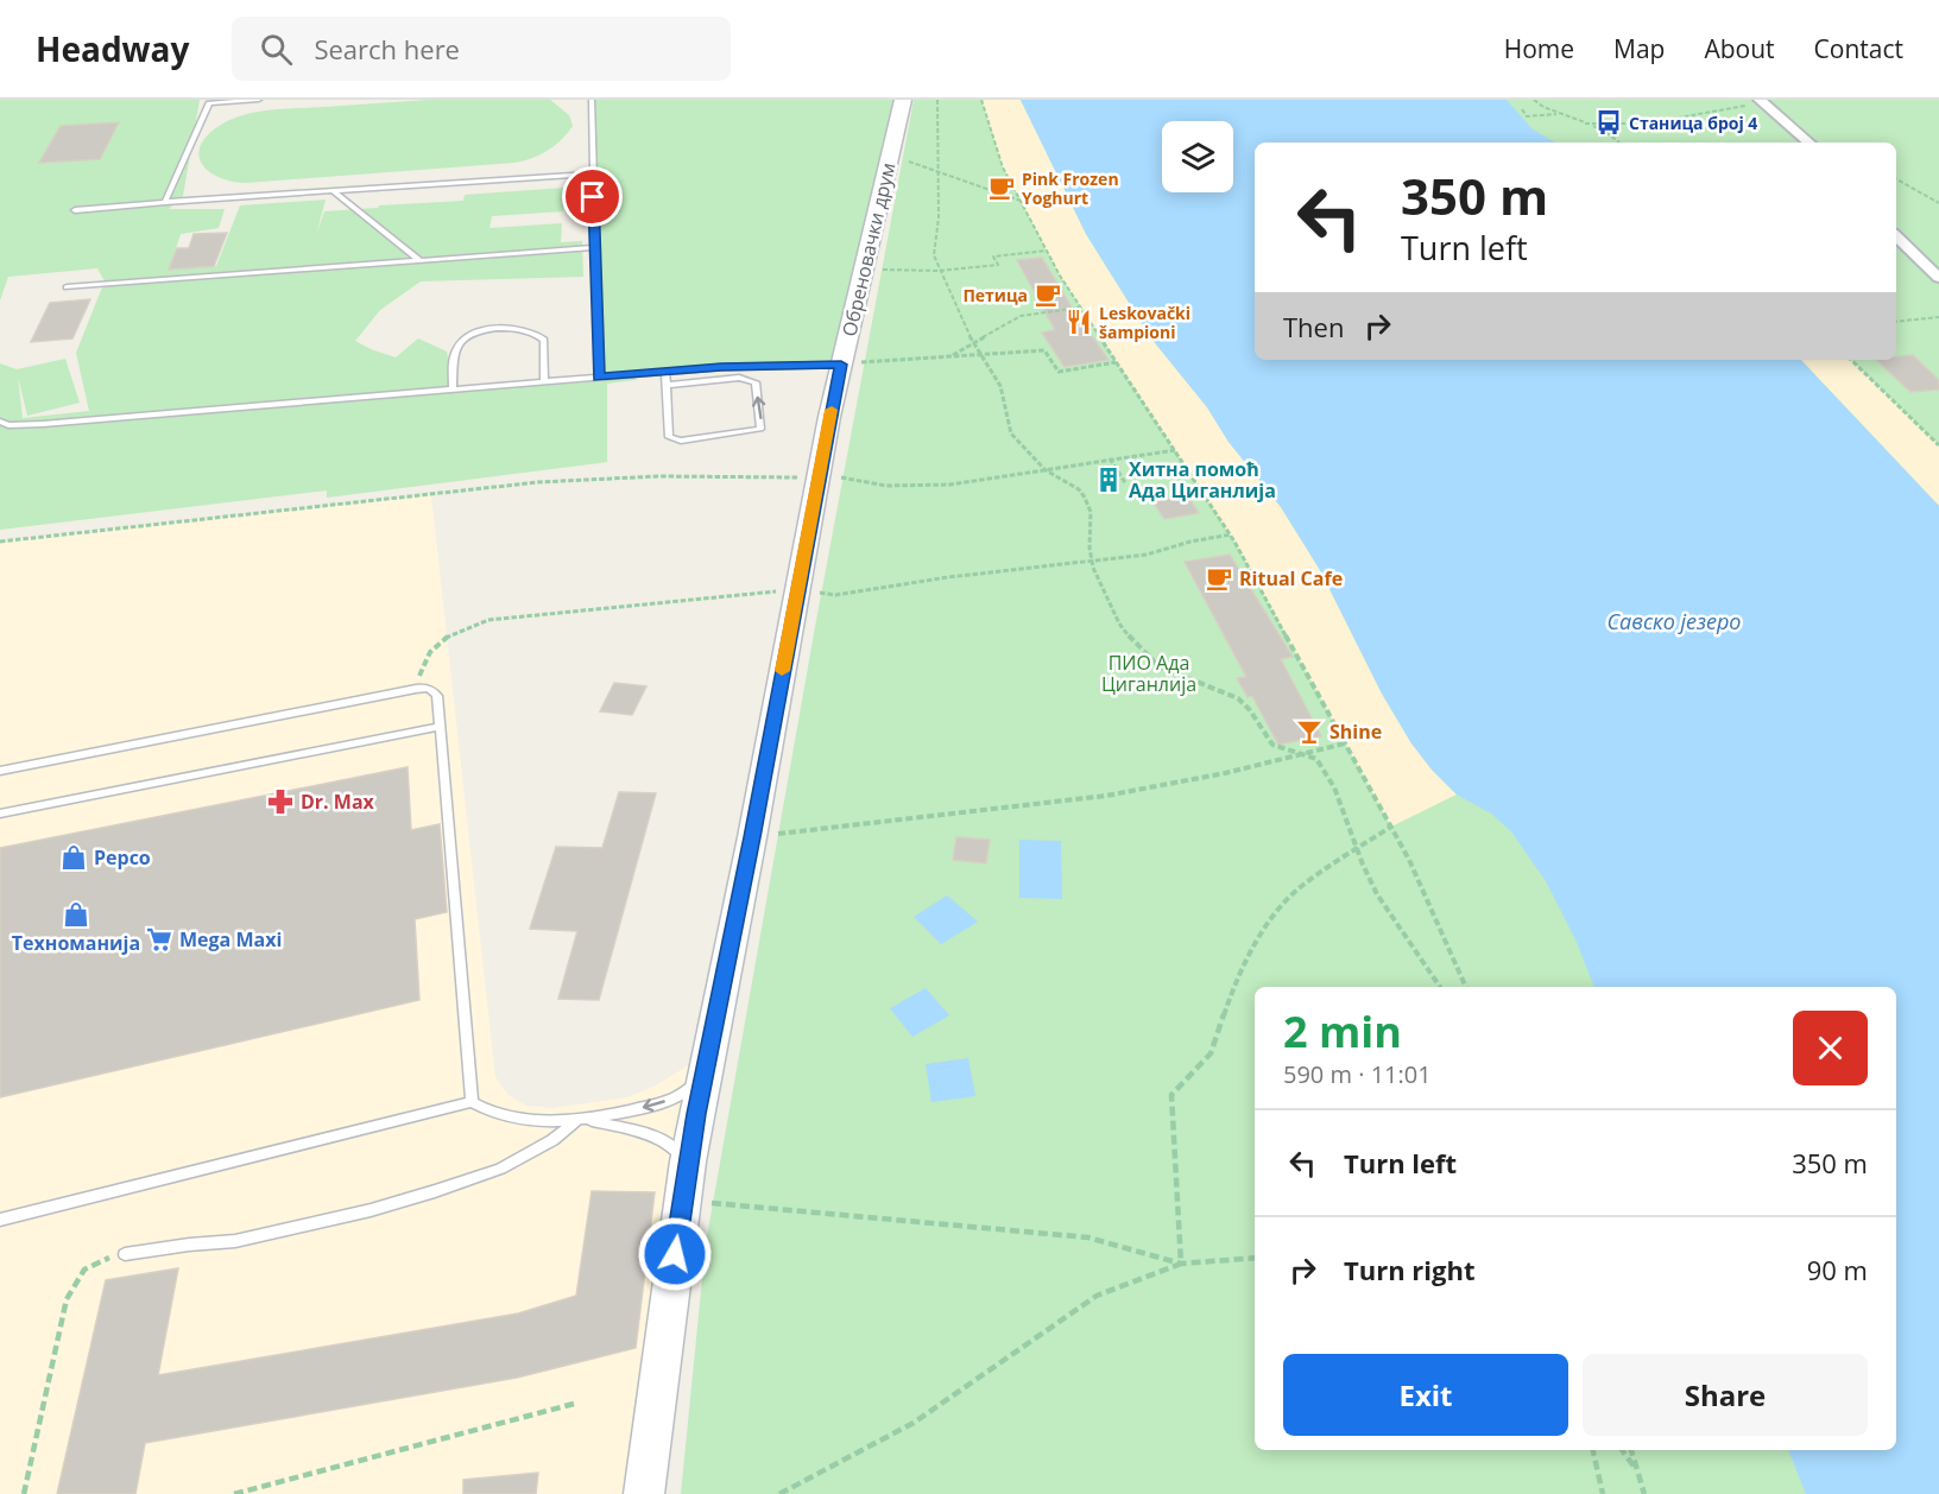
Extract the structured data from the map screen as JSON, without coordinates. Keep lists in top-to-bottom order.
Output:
{
  "streets": {
    "street": ["Обреновачки друм"]
  },
  "water": ["Савско језеро"],
  "parks": ["ПИО Ада Циганлија"],
  "places": {
    "bus stop": ["Станица број 4"],
    "cafe": ["Pink Frozen Yoghurt", "Петица", "Ritual Cafe"],
    "restaurant": ["Leskovački šampioni"],
    "building": ["Хитна помоћ Ада Циганлија"],
    "bar": ["Shine"],
    "pharmacy": ["Dr. Max"],
    "shop": ["Pepco", "Техноманија"],
    "supermarket": ["Mega Maxi"]
  },
  "page": {
    "header": "Headway",
    "search": "Search here",
    "nav": [
      "Home",
      "Map",
      "About",
      "Contact"
    ],
    "turn": ["350 m", "Turn left"],
    "then": "Then",
    "heading": ["2 min", "590 m · 11:01"],
    "list": [
      {
        "name": "Turn left",
        "value": "350 m"
      },
      {
        "name": "Turn right",
        "value": "90 m"
      }
    ],
    "buttons": ["Exit", "Share"]
  }
}
